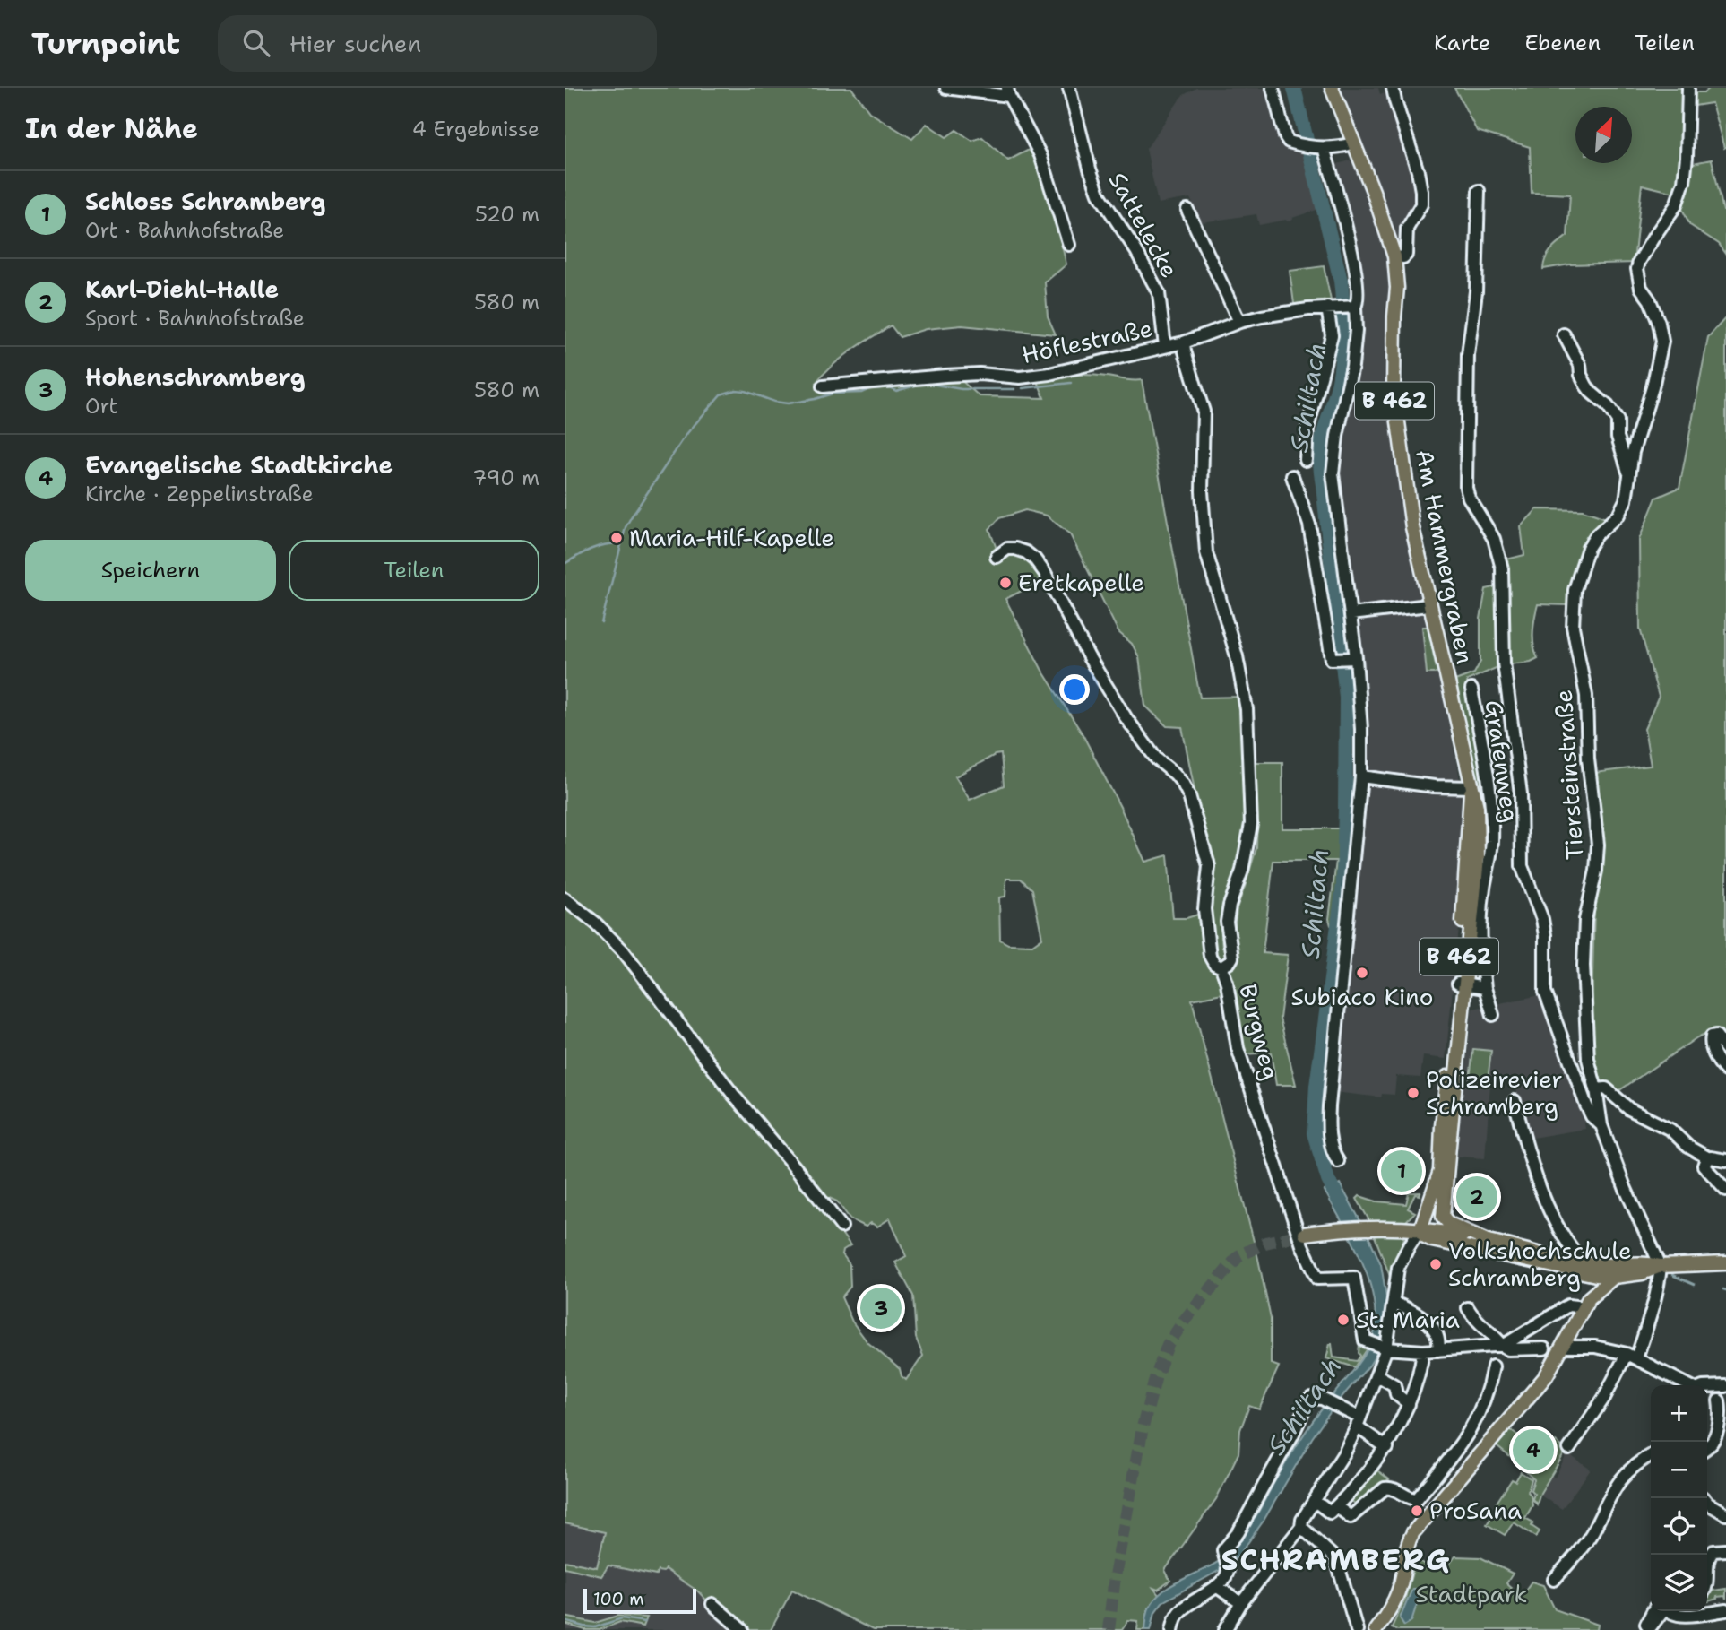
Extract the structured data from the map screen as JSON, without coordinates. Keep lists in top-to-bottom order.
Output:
{
  "streets": {
    "main road": ["B 462", "Am Hammergraben"],
    "street": [
      "Sattelecke",
      "Höflestraße",
      "Grafenweg",
      "Tiersteinstraße",
      "Burgweg"
    ]
  },
  "crossings": [
    ["Sattelecke", "Höflestraße"],
    ["B 462", "Am Hammergraben"],
    ["B 462", "Tiersteinstraße"]
  ],
  "districts": ["SCHRAMBERG"],
  "water": ["Schiltach"],
  "parks": ["Stadtpark"],
  "places": [
    "Maria-Hilf-Kapelle",
    "Eretkapelle",
    "Subiaco Kino",
    "Polizeirevier Schramberg",
    "Volkshochschule Schramberg",
    "St. Maria",
    "ProSana"
  ],
  "scale_bar": "100 m",
  "north": "top right",
  "page": {
    "header": "Turnpoint",
    "search": "Hier suchen",
    "nav": ["Karte", "Ebenen", "Teilen"],
    "heading": ["In der Nähe", "4 Ergebnisse"],
    "list": [
      {
        "mark": "1",
        "name": "Schloss Schramberg",
        "note": "Ort · Bahnhofstraße",
        "value": "520 m"
      },
      {
        "mark": "2",
        "name": "Karl-Diehl-Halle",
        "note": "Sport · Bahnhofstraße",
        "value": "580 m"
      },
      {
        "mark": "3",
        "name": "Hohenschramberg",
        "note": "Ort",
        "value": "580 m"
      },
      {
        "mark": "4",
        "name": "Evangelische Stadtkirche",
        "note": "Kirche · Zeppelinstraße",
        "value": "790 m"
      }
    ],
    "buttons": ["Speichern", "Teilen"],
    "pins": [
      "1",
      "2",
      "3",
      "4"
    ],
    "map_buttons": ["+", "−"],
    "scale": "100 m"
  }
}
